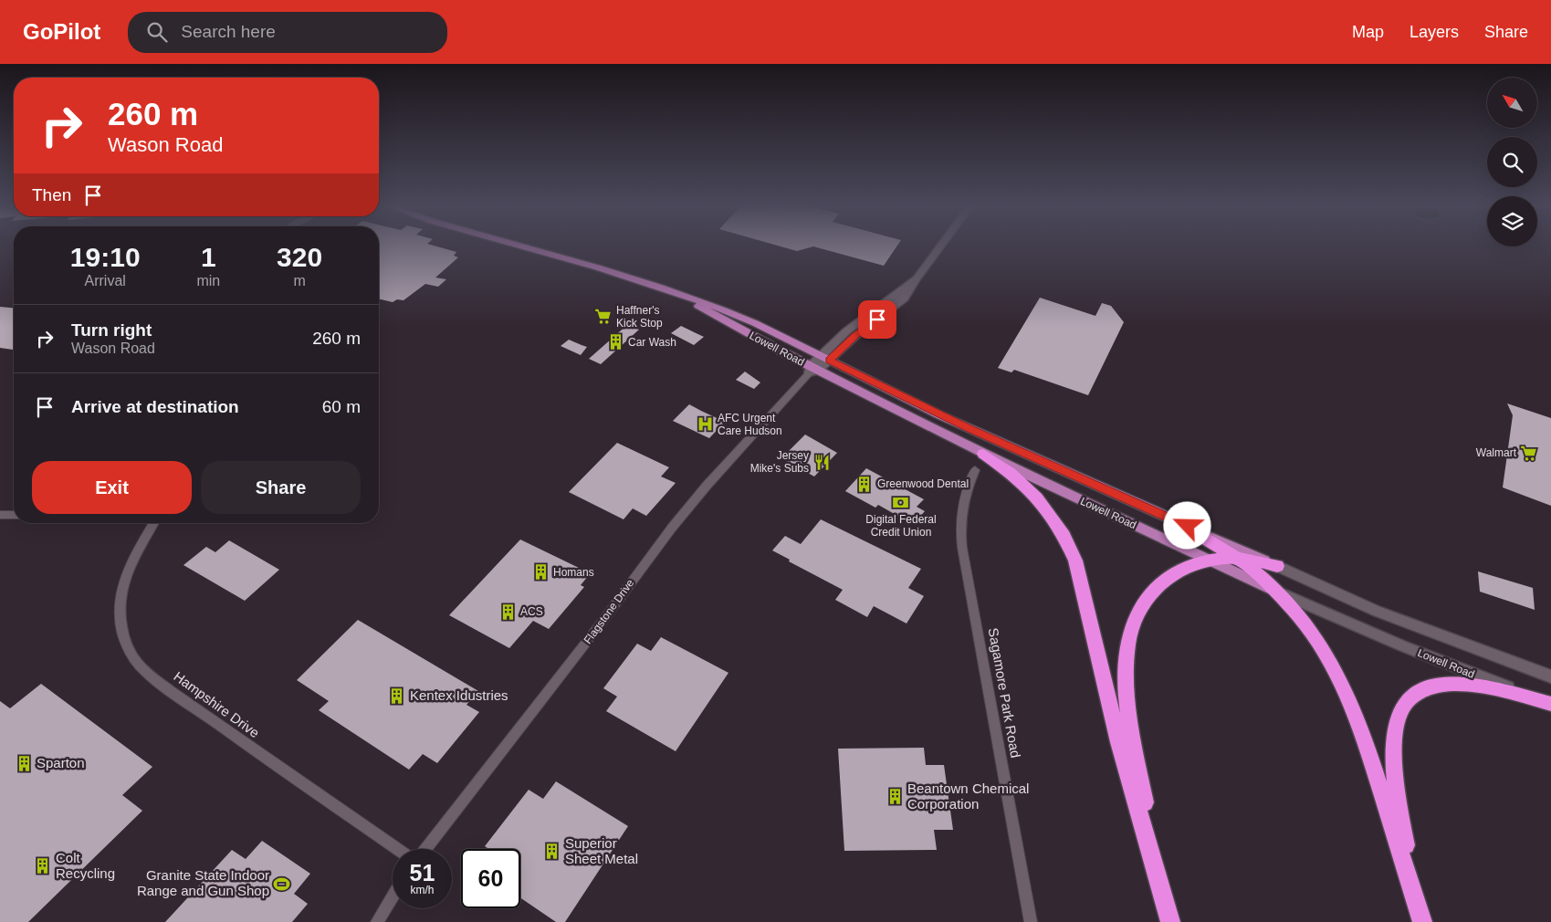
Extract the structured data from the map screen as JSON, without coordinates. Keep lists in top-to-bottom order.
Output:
{
  "streets": {
    "main road": ["Lowell Road"],
    "street": ["Flagstone Drive", "Sagamore Park Road", "Hampshire Drive"]
  },
  "crossings": [
    ["Lowell Road", "Flagstone Drive"]
  ],
  "places": {
    "supermarket": ["Haffner's Kick Stop", "Walmart"],
    "building": [
      "Car Wash",
      "Greenwood Dental",
      "Homans",
      "ACS",
      "Kentex Idustries",
      "Sparton",
      "Beantown Chemical Corporation",
      "Superior Sheet Metal",
      "Colt Recycling"
    ],
    "hospital": ["AFC Urgent Care Hudson"],
    "restaurant": ["Jersey Mike's Subs"],
    "bank": ["Digital Federal Credit Union"],
    "sports": ["Granite State Indoor Range and Gun Shop"]
  },
  "north": "top left",
  "page": {
    "header": "GoPilot",
    "search": "Search here",
    "nav": ["Map", "Layers", "Share"],
    "turn": ["260 m", "Wason Road"],
    "then": "Then",
    "eta": [
      "19:10",
      "Arrival",
      "1",
      "min",
      "320",
      "m"
    ],
    "list": [
      {
        "name": "Turn right",
        "note": "Wason Road",
        "value": "260 m"
      },
      {
        "name": "Arrive at destination",
        "value": "60 m"
      }
    ],
    "buttons": ["Exit", "Share"],
    "speed": "51 km/h",
    "limit": "60"
  }
}
